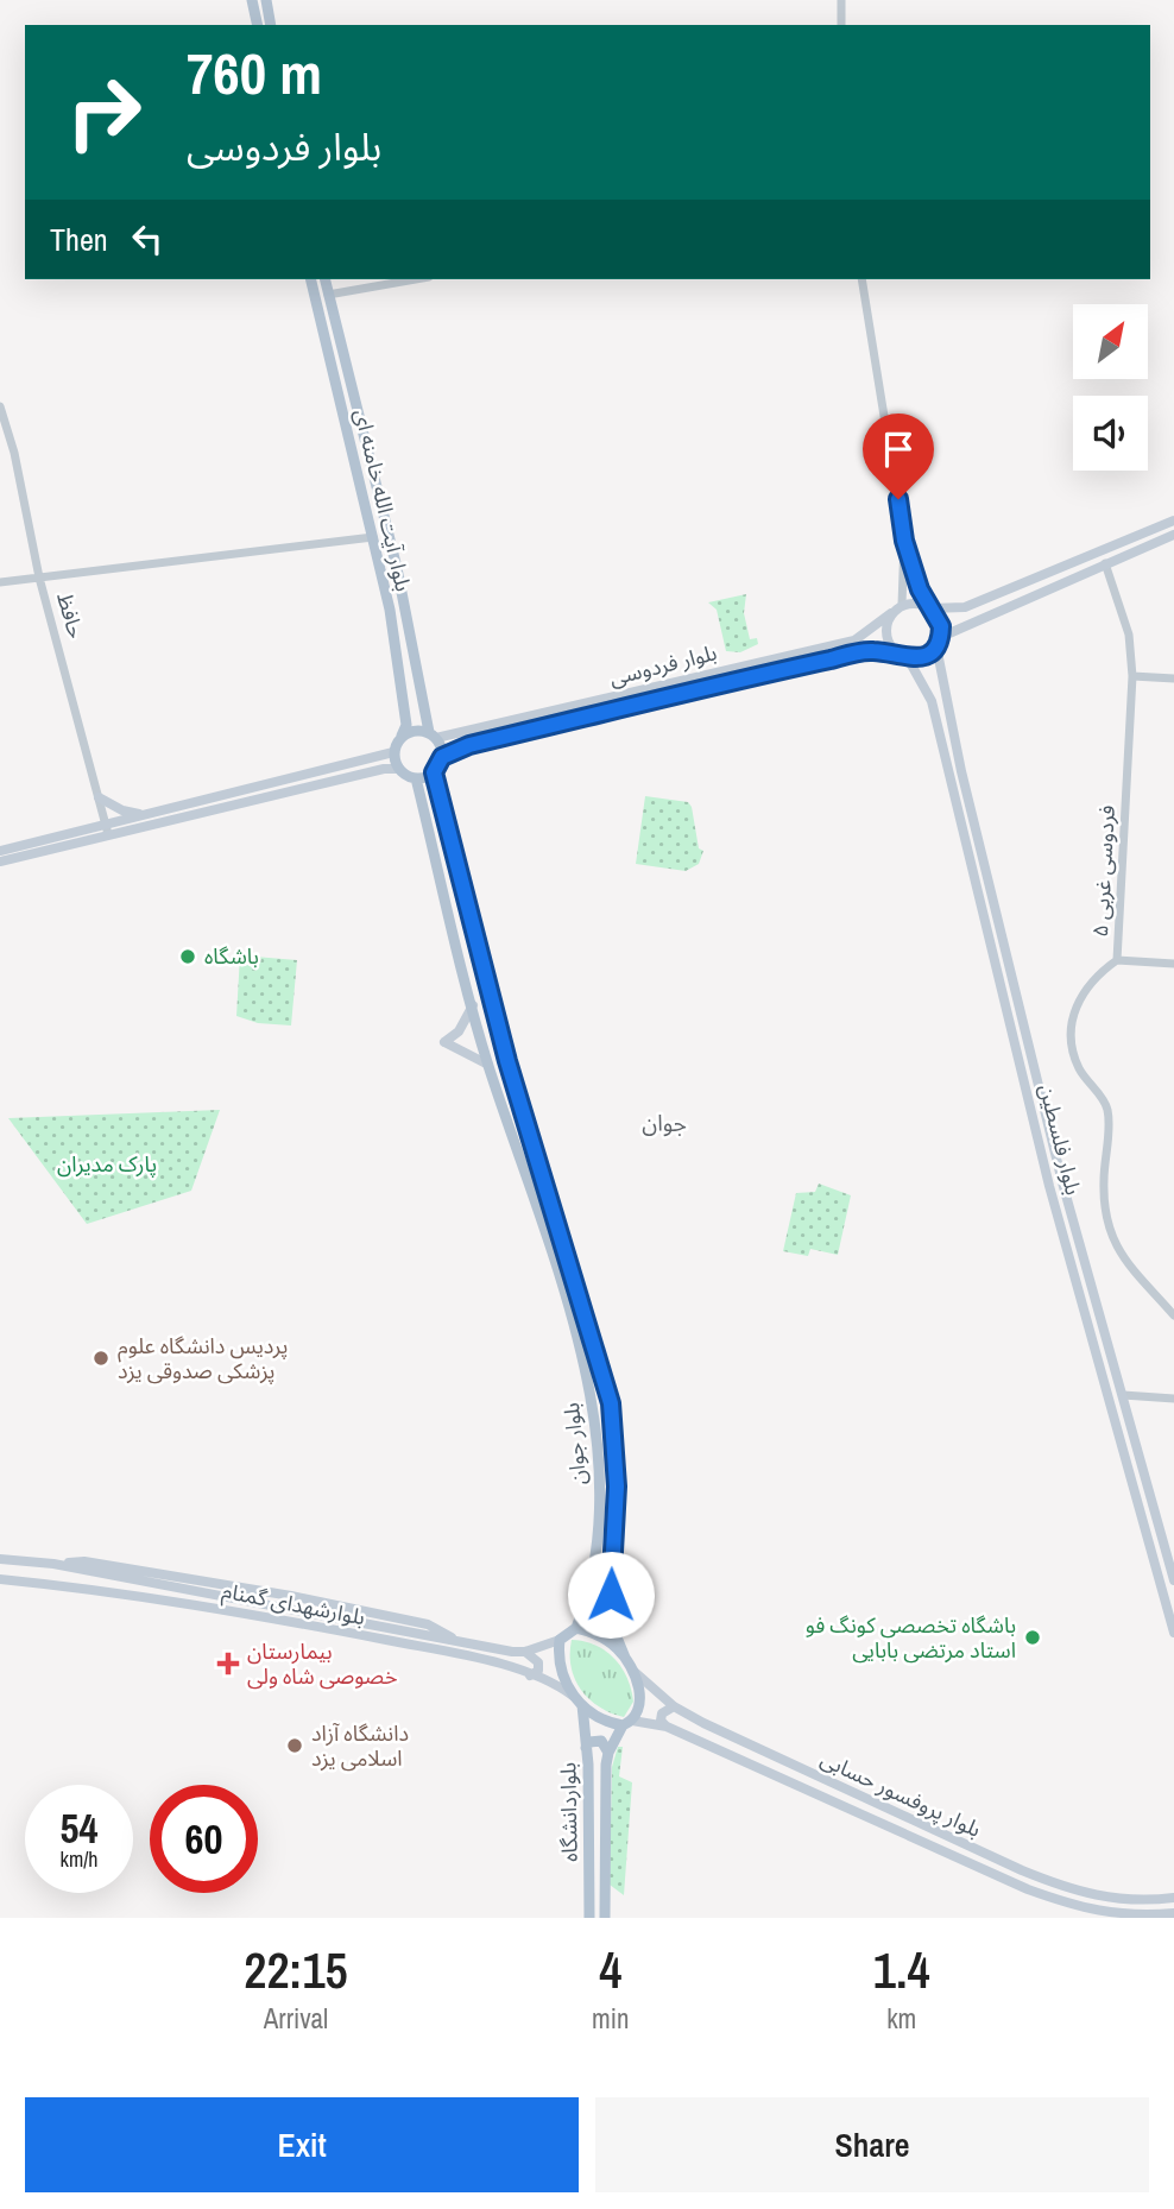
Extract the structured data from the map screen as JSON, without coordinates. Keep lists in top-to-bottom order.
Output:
{
  "streets": {
    "main road": [
      "بلوار آیت الله خامنه ای",
      "بلوار فردوسی",
      "بلوار فلسطین",
      "بلوار جوان",
      "بلوارشهدای گمنام",
      "بلوار پروفسور حسابی",
      "بلواردانشگاه"
    ],
    "street": ["حافظ", "فردوسی غربی ۵"]
  },
  "crossings": [
    ["بلوار آیت الله خامنه ای", "بلوار فردوسی"],
    ["بلوار آیت الله خامنه ای", "بلوار جوان"],
    ["بلوار فردوسی", "بلوار فلسطین"],
    ["بلوار فردوسی", "بلوار جوان"],
    ["بلوار جوان", "بلوارشهدای گمنام"],
    ["بلوار جوان", "بلوار پروفسور حسابی"],
    ["بلوار جوان", "بلواردانشگاه"],
    ["بلوارشهدای گمنام", "بلوار پروفسور حسابی"],
    ["بلوارشهدای گمنام", "بلواردانشگاه"],
    ["بلوار پروفسور حسابی", "بلواردانشگاه"]
  ],
  "districts": ["جوان"],
  "parks": ["پارک مدیران"],
  "places": {
    "other": [
      "باشگاه",
      "پردیس دانشگاه علوم پزشکی صدوقی یزد",
      "باشگاه تخصصی کونگ فو استاد مرتضی بابایی",
      "دانشگاه آزاد اسلامی یزد"
    ],
    "health": ["بیمارستان خصوصی شاه ولی"]
  },
  "north": "top right",
  "page": {
    "turn": ["760 m", "بلوار فردوسی"],
    "then": "Then",
    "speed": "54 km/h",
    "limit": "60",
    "eta": [
      "22:15",
      "Arrival",
      "4",
      "min",
      "1.4",
      "km"
    ],
    "buttons": ["Exit", "Share"]
  }
}
